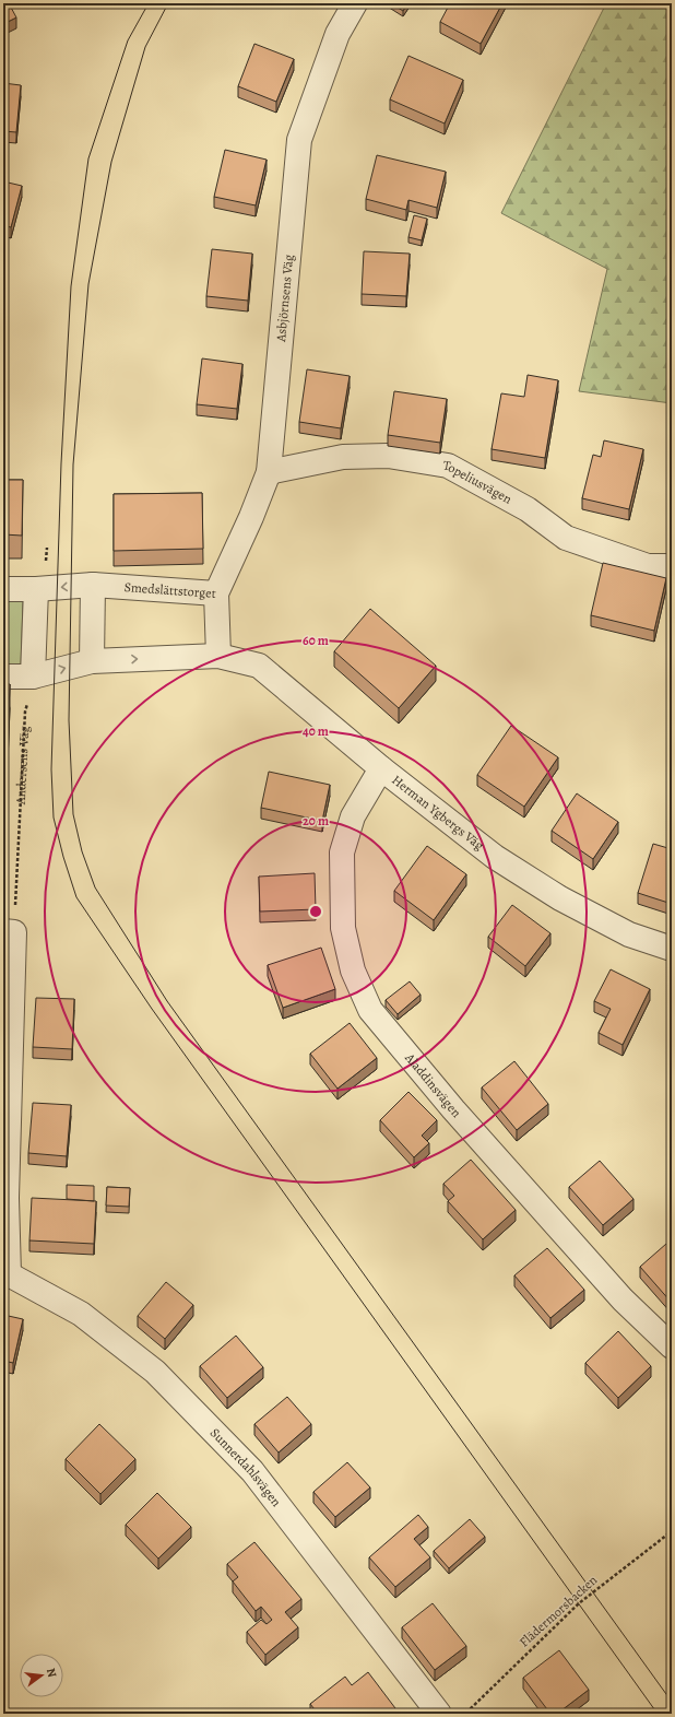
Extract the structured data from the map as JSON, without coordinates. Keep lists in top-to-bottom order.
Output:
{
  "streets": {
    "street": [
      "Asbjörnsens Väg",
      "Topeliusvägen",
      "Smedslättstorget",
      "Herman Ygbergs Väg",
      "Aladdinsvägen",
      "Sunnerdahlsvägen"
    ],
    "path": ["Andersens Väg", "Flädermorsbacken"]
  },
  "crossings": [
    ["Asbjörnsens Väg", "Topeliusvägen"],
    ["Asbjörnsens Väg", "Smedslättstorget"],
    ["Smedslättstorget", "Herman Ygbergs Väg"],
    ["Herman Ygbergs Väg", "Aladdinsvägen"]
  ],
  "north": "right",
  "rings": ["60 m", "40 m", "20 m"]
}
